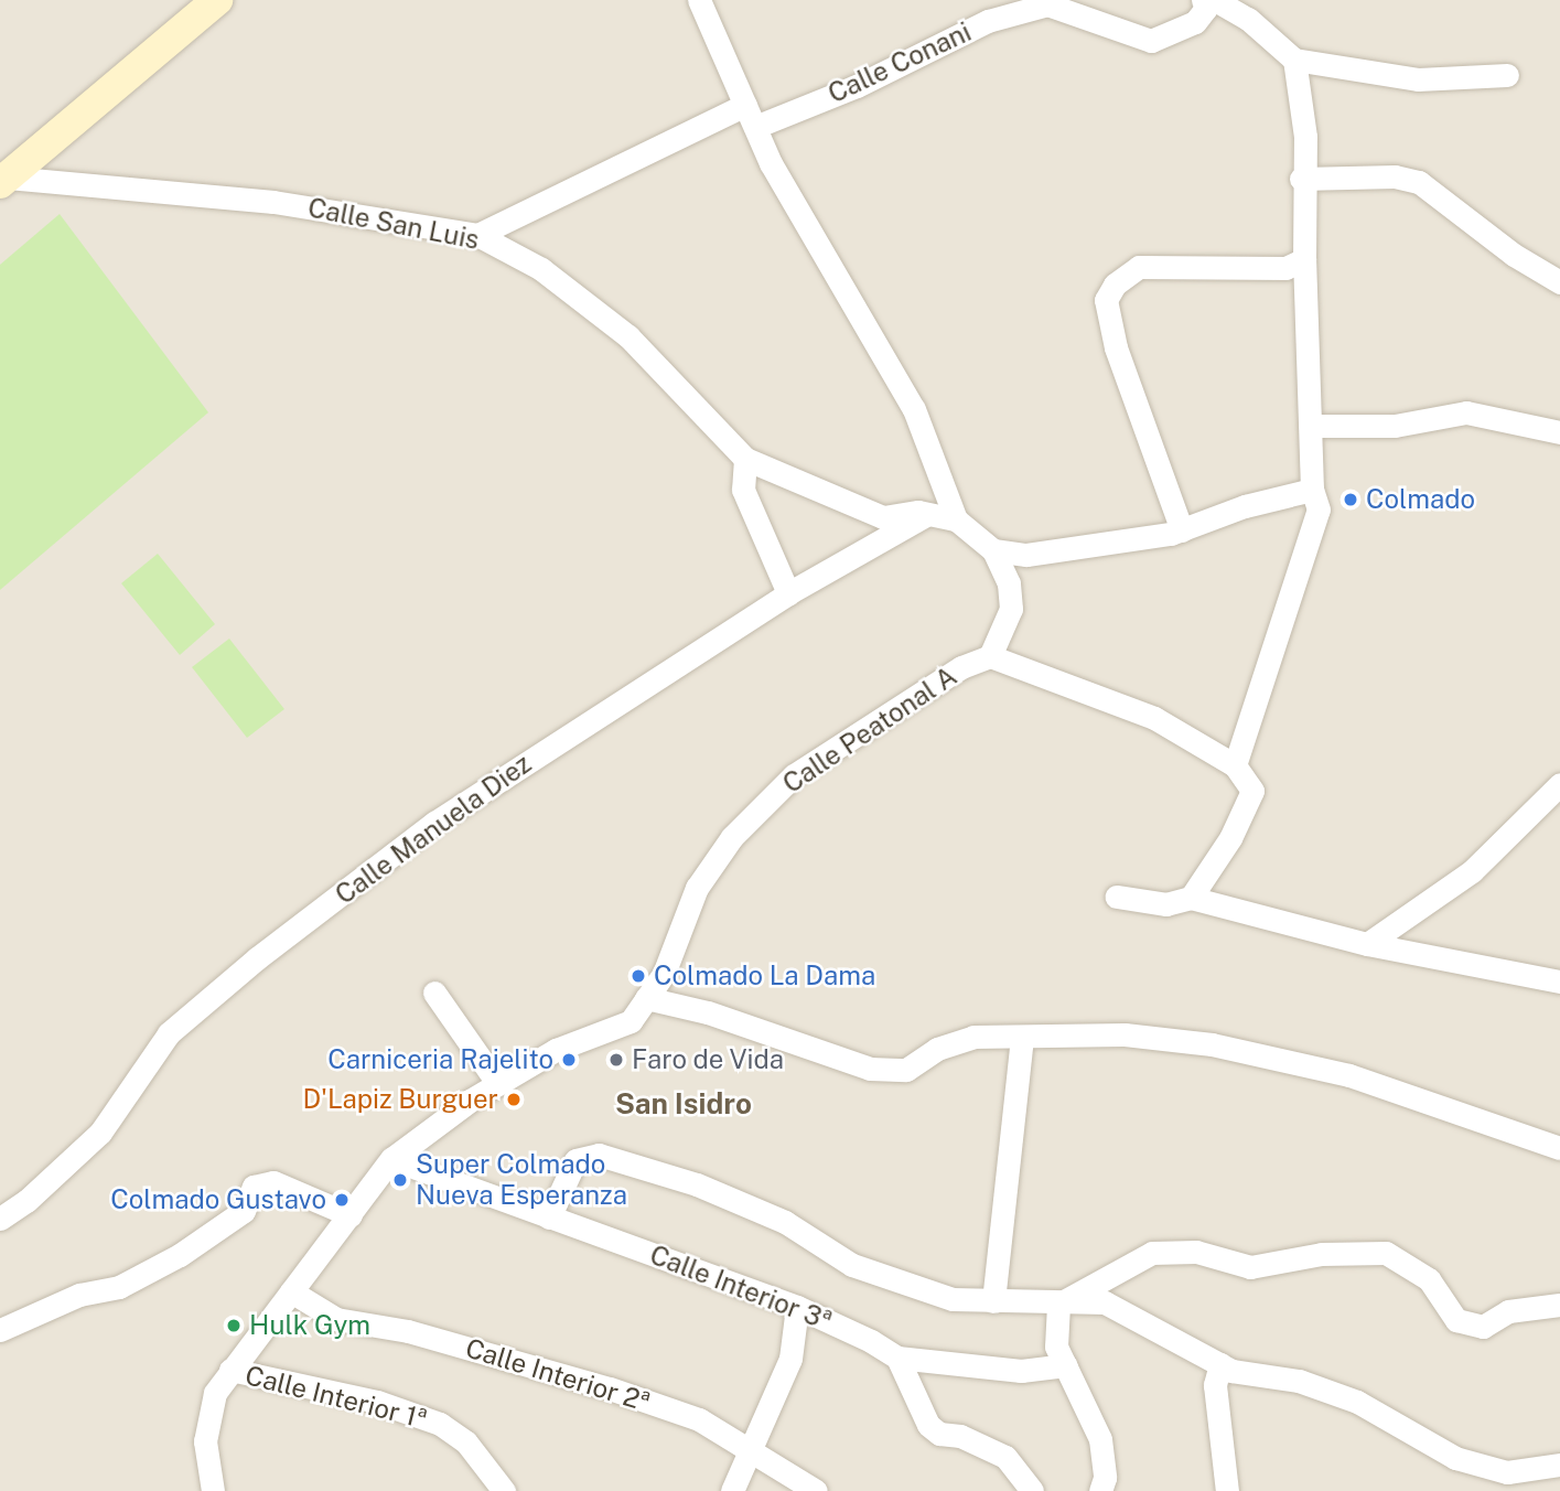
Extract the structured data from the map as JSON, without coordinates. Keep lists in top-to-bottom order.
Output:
{
  "streets": {
    "street": [
      "Calle Conani",
      "Calle San Luis",
      "Calle Peatonal A",
      "Calle Manuela Diez",
      "Calle Interior 3ª",
      "Calle Interior 2ª",
      "Calle Interior 1ª"
    ]
  },
  "crossings": [
    ["Calle Conani", "Calle San Luis"],
    ["Calle Peatonal A", "Calle Interior 3ª"],
    ["Calle Peatonal A", "Calle Interior 2ª"],
    ["Calle Peatonal A", "Calle Interior 1ª"]
  ],
  "districts": ["San Isidro"],
  "places": [
    "Colmado",
    "Colmado La Dama",
    "Carniceria Rajelito",
    "Faro de Vida",
    "D'Lapiz Burguer",
    "Super Colmado Nueva Esperanza",
    "Colmado Gustavo",
    "Hulk Gym"
  ]
}
